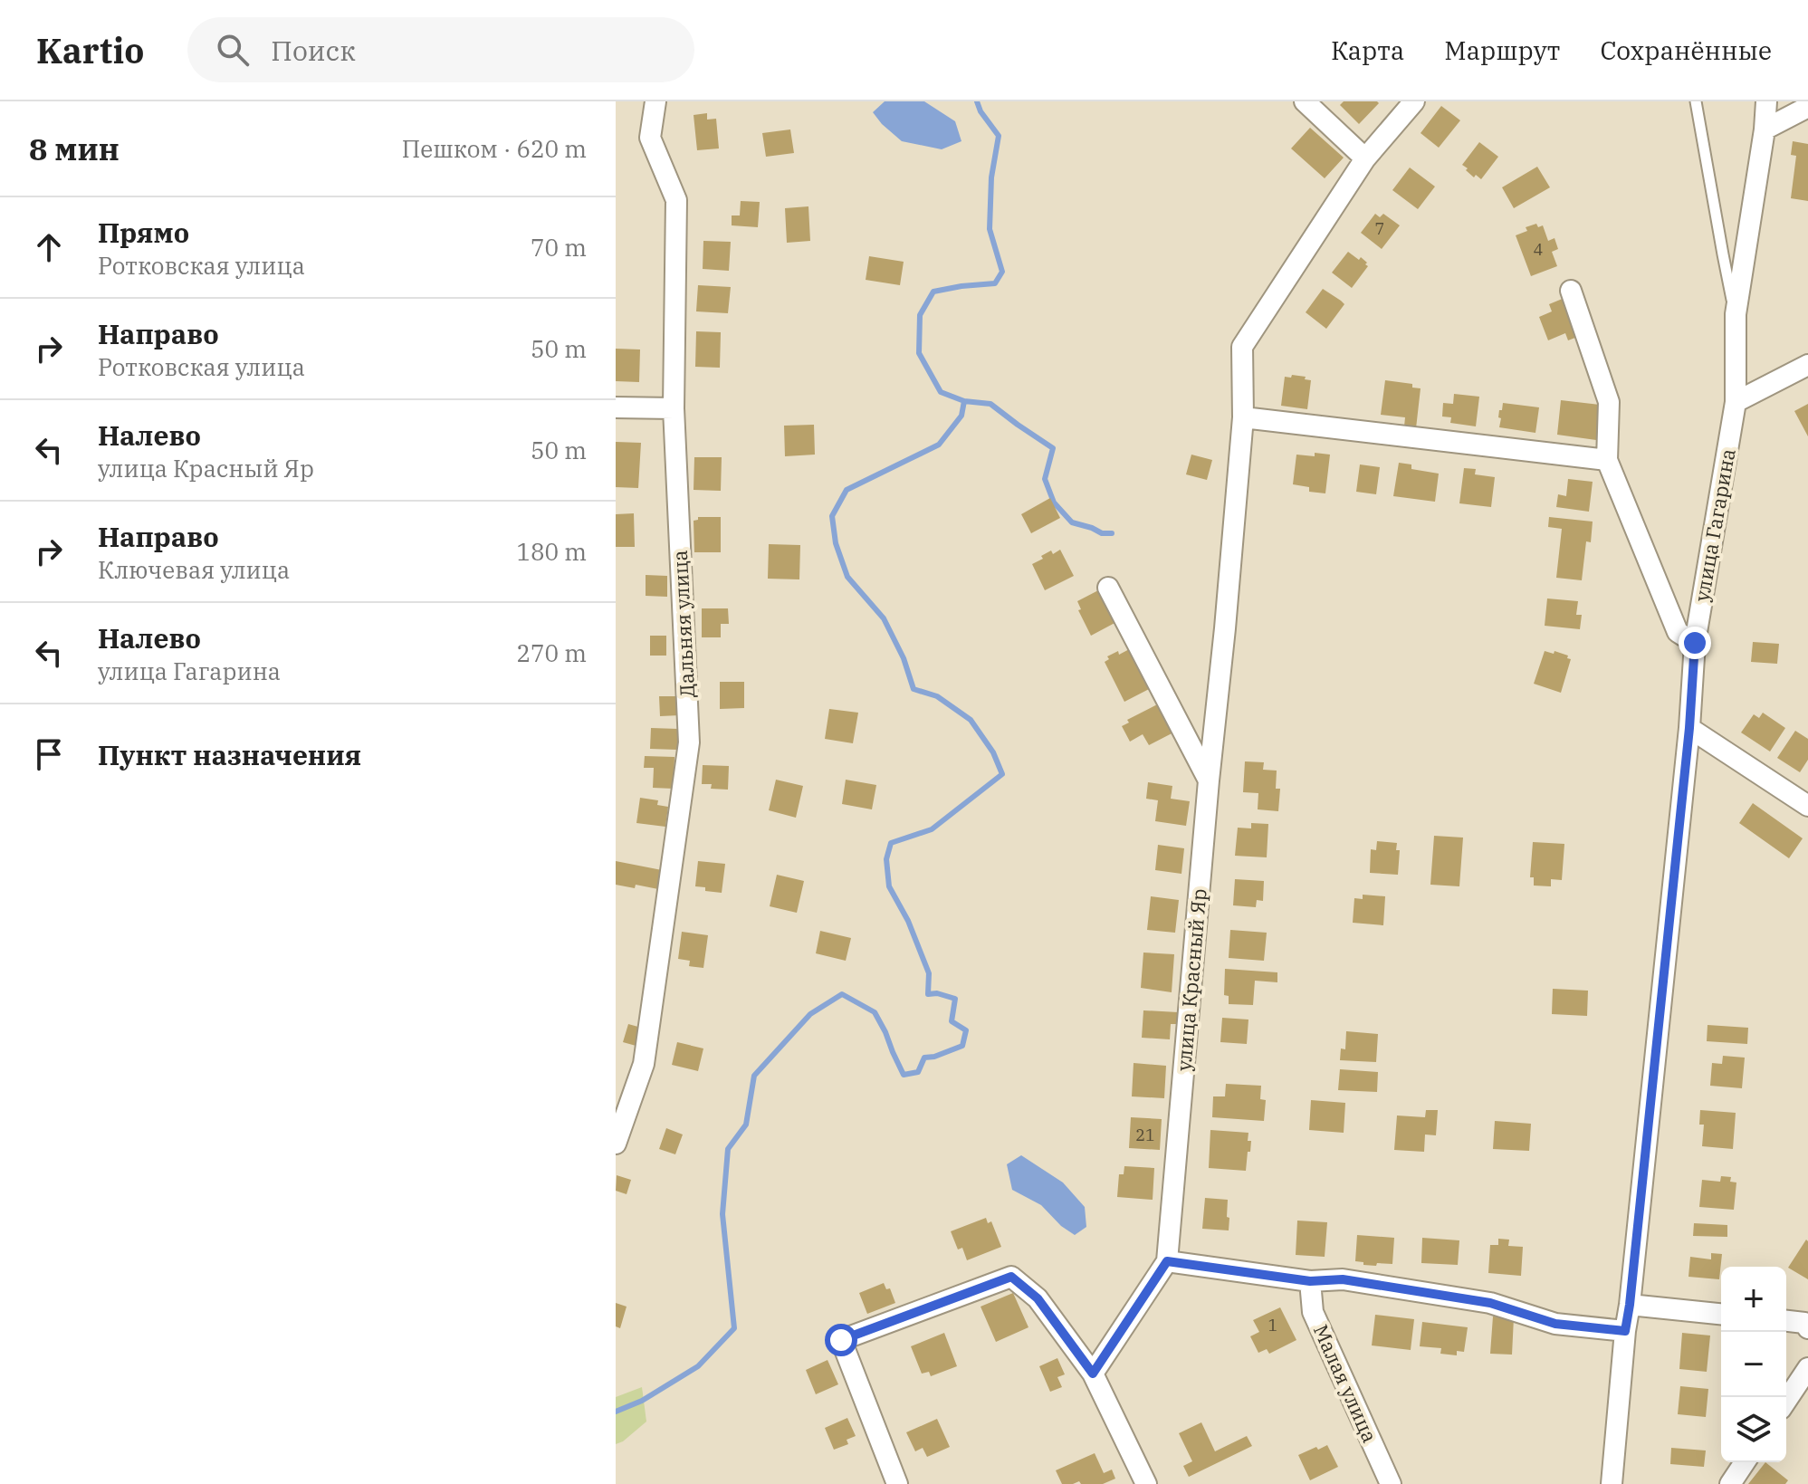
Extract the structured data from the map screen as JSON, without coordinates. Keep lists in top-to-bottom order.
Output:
{
  "streets": {
    "street": [
      "улица Гагарина",
      "Дальняя улица",
      "улица Красный Яр",
      "Малая улица"
    ]
  },
  "house_numbers": [
    "7",
    "4",
    "21",
    "1"
  ],
  "page": {
    "header": "Kartio",
    "search": "Поиск",
    "nav": ["Карта", "Маршрут", "Сохранённые"],
    "heading": ["8 мин", "Пешком · 620 m"],
    "list": [
      ["Прямо", "Ротковская улица", "70 m"],
      ["Направо", "Ротковская улица", "50 m"],
      ["Налево", "улица Красный Яр", "50 m"],
      ["Направо", "Ключевая улица", "180 m"],
      ["Налево", "улица Гагарина", "270 m"],
      "Пункт назначения"
    ],
    "map_buttons": ["+", "−"]
  }
}
